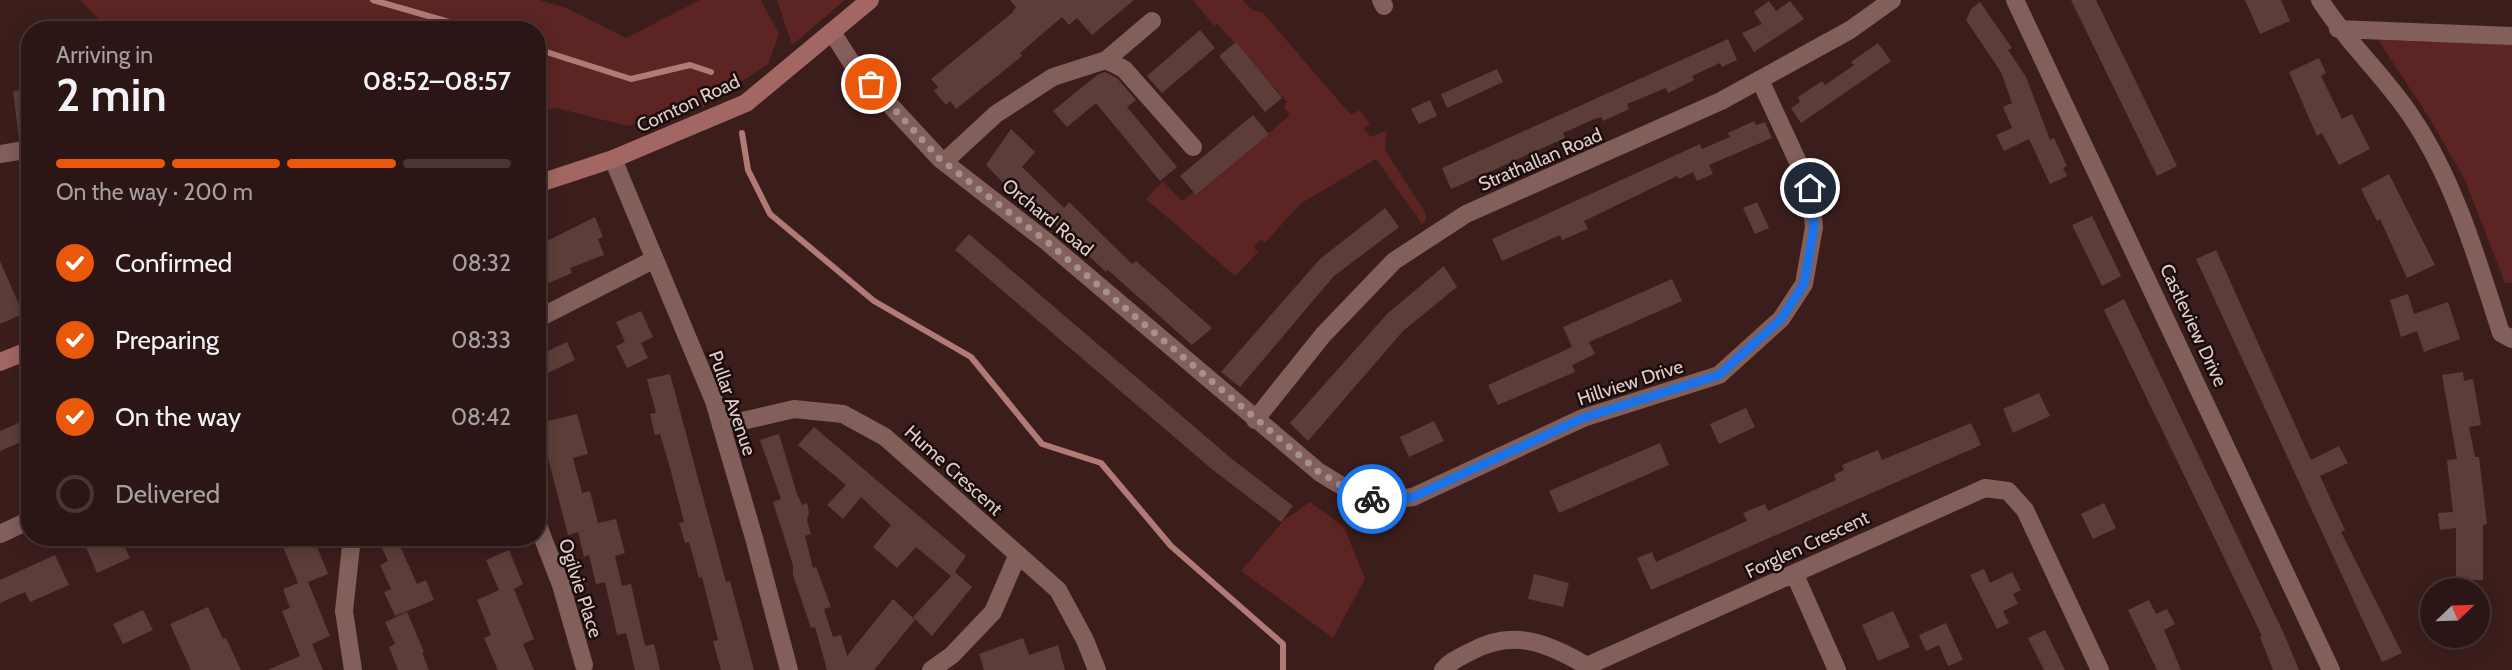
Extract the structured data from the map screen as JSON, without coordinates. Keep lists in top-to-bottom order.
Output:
{
  "streets": {
    "main road": ["Cornton Road"],
    "street": [
      "Strathallan Road",
      "Orchard Road",
      "Castleview Drive",
      "Hillview Drive",
      "Pullar Avenue",
      "Hume Crescent",
      "Forglen Crescent",
      "Ogilvie Place"
    ]
  },
  "crossings": [
    ["Cornton Road", "Orchard Road"],
    ["Cornton Road", "Pullar Avenue"],
    ["Strathallan Road", "Orchard Road"],
    ["Strathallan Road", "Hillview Drive"],
    ["Orchard Road", "Hillview Drive"],
    ["Pullar Avenue", "Hume Crescent"]
  ],
  "north": "top right",
  "page": {
    "heading": ["2 min", "Arriving in", "08:52–08:57"],
    "bar": "On the way · 200 m",
    "list": [
      ["Confirmed", "08:32"],
      ["Preparing", "08:33"],
      ["On the way", "08:42"],
      "Delivered"
    ]
  }
}
